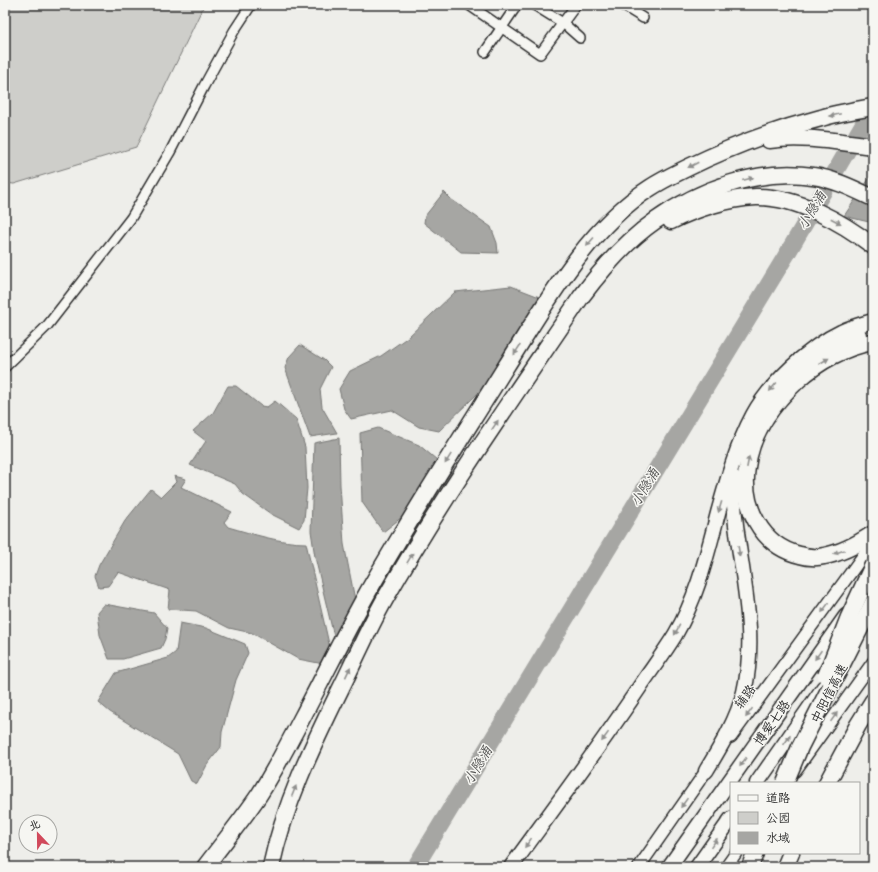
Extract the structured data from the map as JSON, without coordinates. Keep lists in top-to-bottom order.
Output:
{
  "streets": {
    "highway": ["中阳信高速", "博爱七路"],
    "street": ["辅路"]
  },
  "water": ["小隐涌"],
  "legend": ["道路", "公园", "水域"],
  "north": "top"
}
